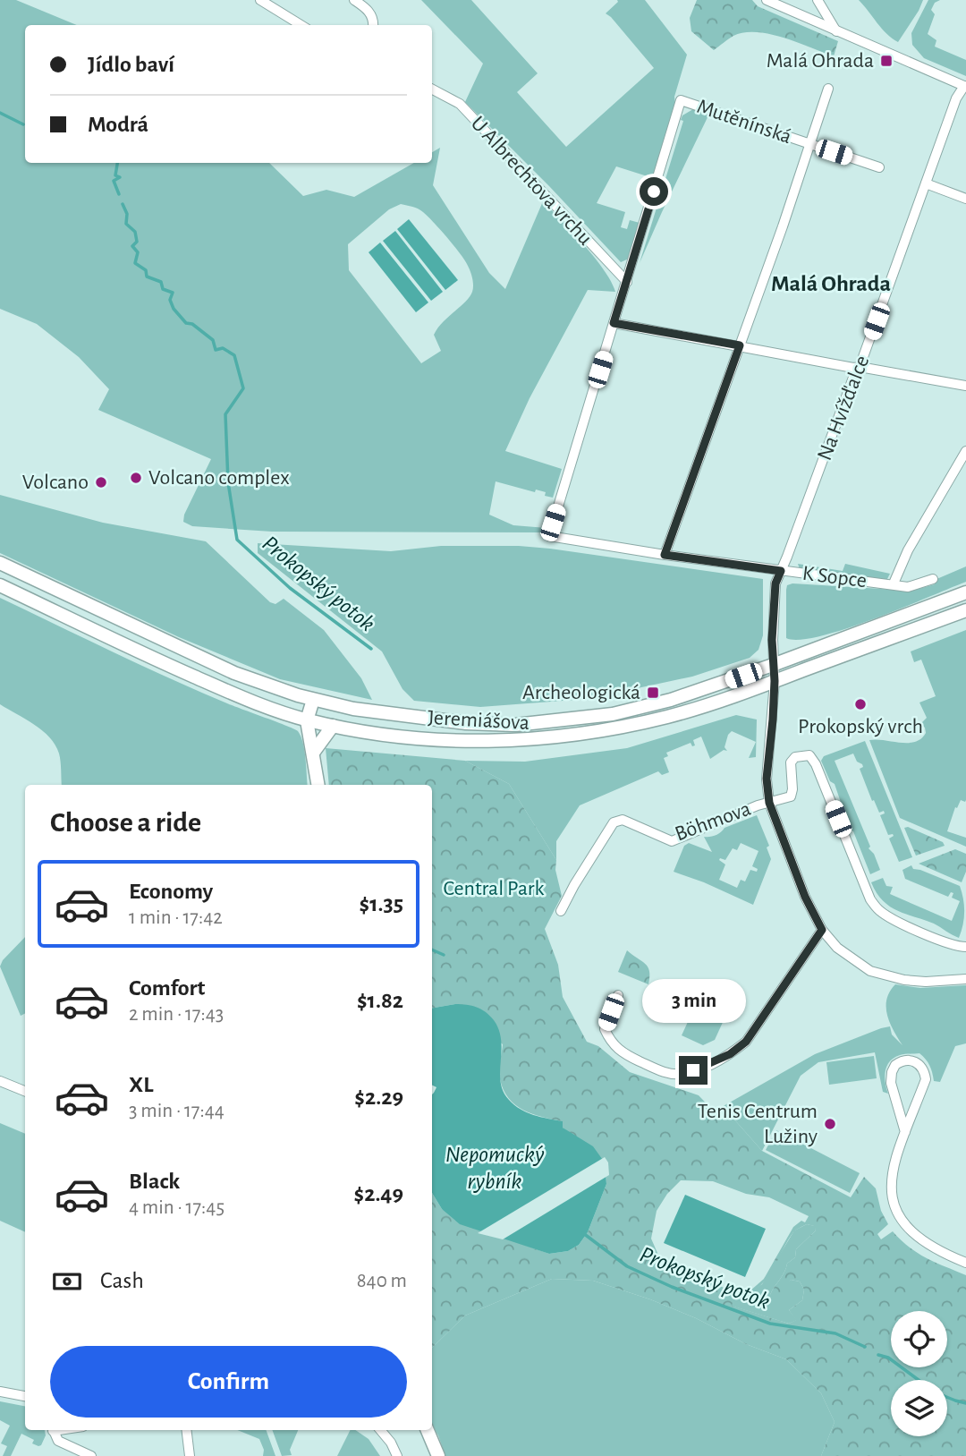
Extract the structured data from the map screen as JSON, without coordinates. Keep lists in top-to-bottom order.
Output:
{
  "streets": {
    "main road": ["Jeremiášova"],
    "street": [
      "Mutěnínská",
      "U Albrechtova vrchu",
      "Na Hvížďalce",
      "K Sopce",
      "Böhmova"
    ]
  },
  "crossings": [
    ["Mutěnínská", "U Albrechtova vrchu"],
    ["Na Hvížďalce", "K Sopce"],
    ["Na Hvížďalce", "Jeremiášova"]
  ],
  "districts": ["Malá Ohrada"],
  "water": ["Prokopský potok", "Nepomucký rybník"],
  "parks": ["Central Park"],
  "places": {
    "transit": ["Malá Ohrada", "Archeologická"],
    "other": [
      "Volcano complex",
      "Volcano",
      "Prokopský vrch",
      "Tenis Centrum Lužiny"
    ]
  },
  "page": {
    "banner": ["Jídlo baví", "Modrá"],
    "heading": "Choose a ride",
    "list": [
      {
        "name": "Economy",
        "note": "1 min · 17:42",
        "value": "$1.35"
      },
      {
        "name": "Comfort",
        "note": "2 min · 17:43",
        "value": "$1.82"
      },
      {
        "name": "XL",
        "note": "3 min · 17:44",
        "value": "$2.29"
      },
      {
        "name": "Black",
        "note": "4 min · 17:45",
        "value": "$2.49"
      }
    ],
    "bubble": "3 min",
    "pay": ["Cash", "840 m"],
    "buttons": "Confirm"
  }
}
